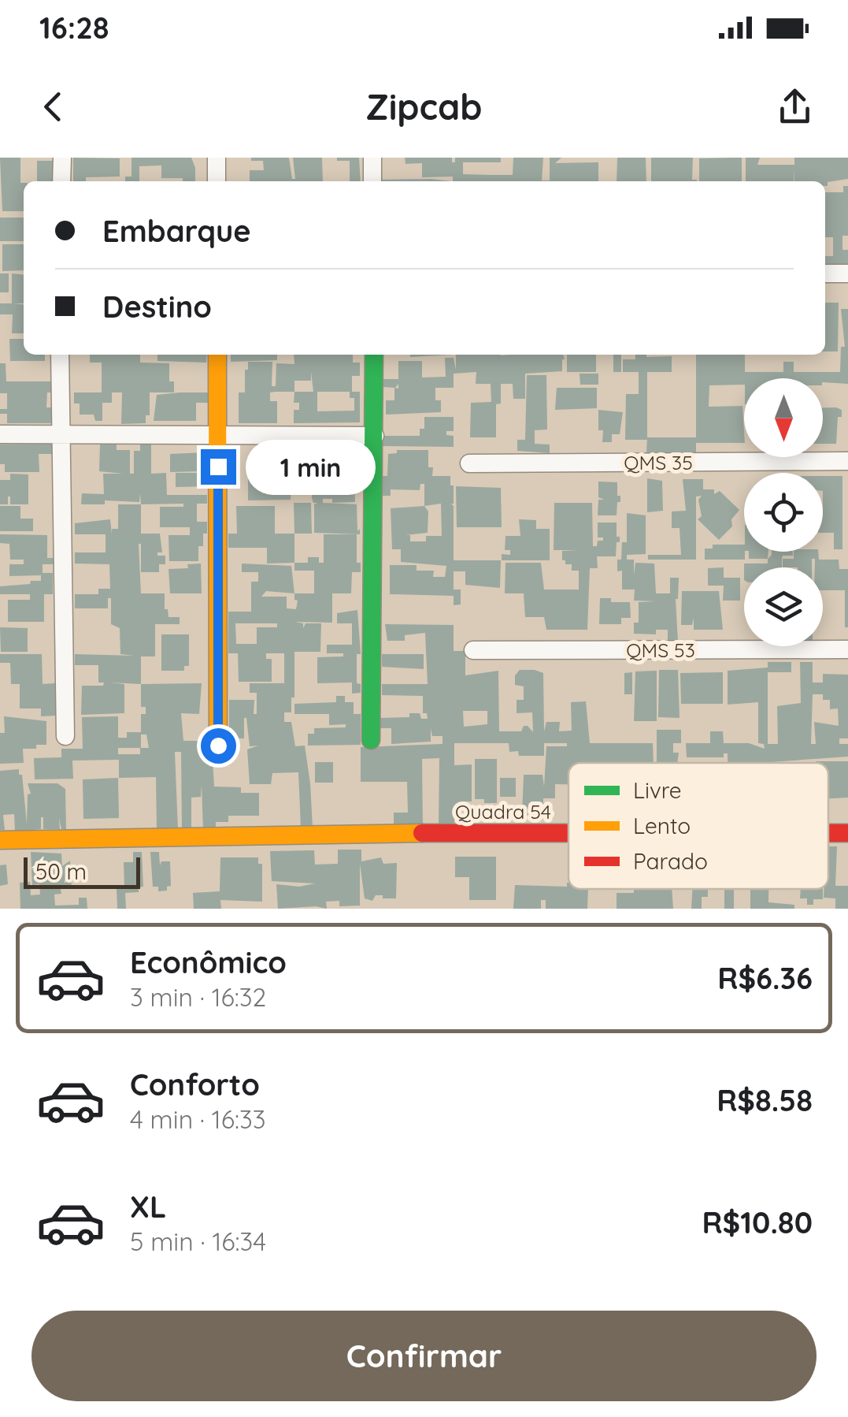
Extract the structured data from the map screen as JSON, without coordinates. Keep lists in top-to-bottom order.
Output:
{
  "streets": {
    "street": ["QMS 35", "QMS 53", "Quadra 54"]
  },
  "legend": ["Livre", "Lento", "Parado"],
  "scale_bar": "50 m",
  "north": "bottom",
  "page": {
    "status": "16:28",
    "header": "Zipcab",
    "banner": ["Embarque", "Destino"],
    "bubble": "1 min",
    "scale": "50 m",
    "list": [
      {
        "name": "Econômico",
        "note": "3 min · 16:32",
        "value": "R$6.36"
      },
      {
        "name": "Conforto",
        "note": "4 min · 16:33",
        "value": "R$8.58"
      },
      {
        "name": "XL",
        "note": "5 min · 16:34",
        "value": "R$10.80"
      }
    ],
    "buttons": "Confirmar"
  }
}
